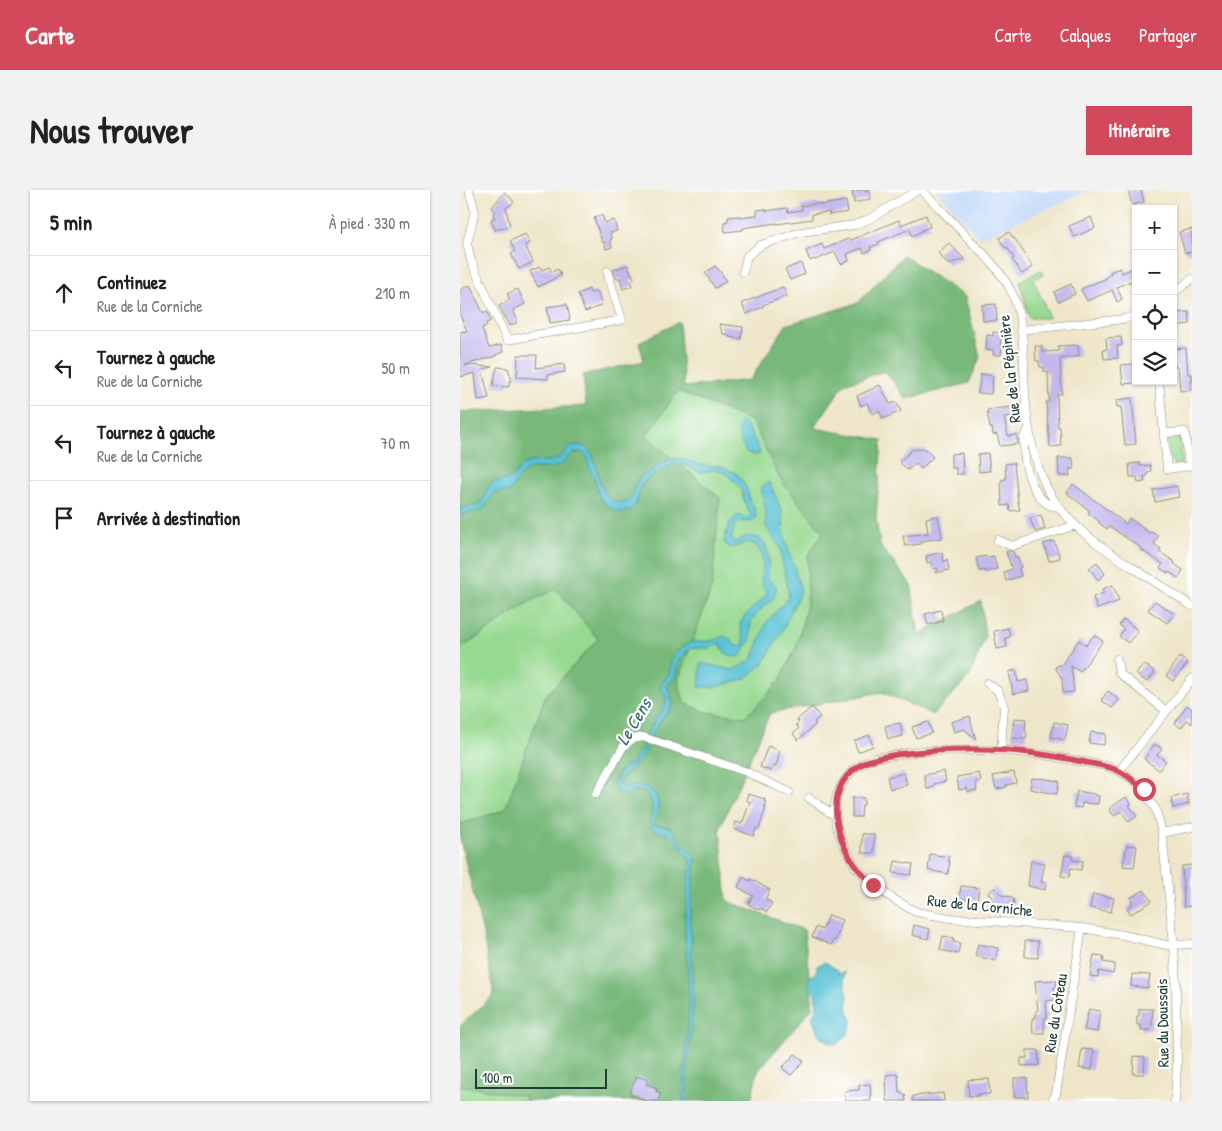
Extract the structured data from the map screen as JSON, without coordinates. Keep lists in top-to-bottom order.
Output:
{
  "streets": {
    "street": [
      "Rue de la Pépinière",
      "Rue de la Corniche",
      "Rue du Coteau",
      "Rue du Doussais"
    ]
  },
  "crossings": [
    ["Rue de la Corniche", "Rue du Coteau"],
    ["Rue de la Corniche", "Rue du Doussais"]
  ],
  "water": ["Le Cens"],
  "scale_bar": "100 m",
  "page": {
    "header": "Carte",
    "nav": ["Carte", "Calques", "Partager"],
    "buttons": "Itinéraire",
    "title": "Nous trouver",
    "heading": ["5 min", "À pied · 330 m"],
    "map_buttons": ["+", "−"],
    "list": [
      ["Continuez", "Rue de la Corniche", "210 m"],
      ["Tournez à gauche", "Rue de la Corniche", "50 m"],
      ["Tournez à gauche", "Rue de la Corniche", "70 m"],
      "Arrivée à destination"
    ],
    "scale": "100 m"
  }
}
